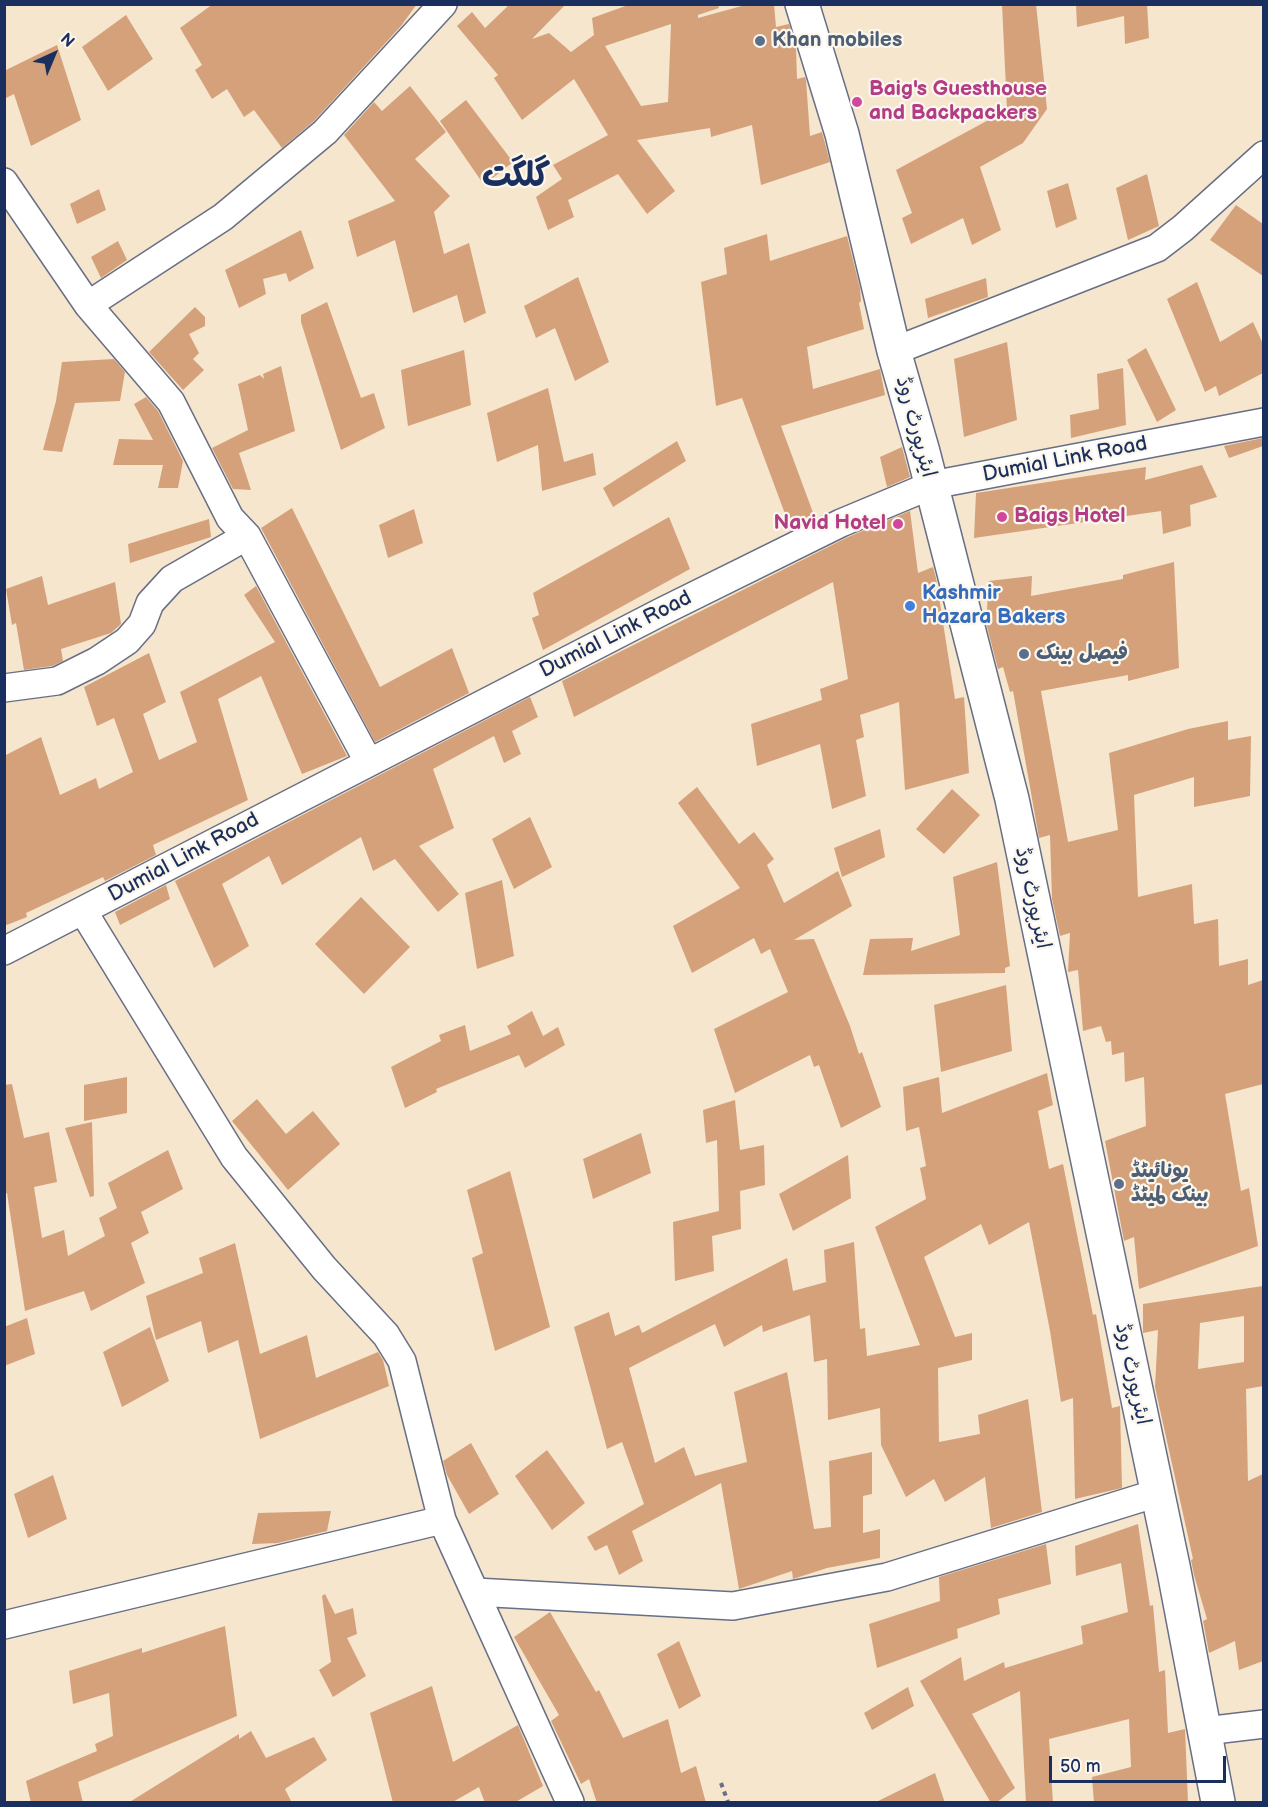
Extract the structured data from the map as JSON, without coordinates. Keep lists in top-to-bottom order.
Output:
{
  "streets": {
    "highway": ["ایئرپورٹ روڈ"],
    "street": ["Dumial Link Road"]
  },
  "crossings": [
    ["ایئرپورٹ روڈ", "Dumial Link Road"]
  ],
  "districts": ["گلگت"],
  "places": [
    "Khan mobiles",
    "Baig's Guesthouse and Backpackers",
    "Baigs Hotel",
    "Navid Hotel",
    "Kashmir Hazara Bakers",
    "فیصل بینک",
    "یونائیٹڈ بینک لمیٹڈ"
  ],
  "scale_bar": "50 m",
  "north": "top right"
}
